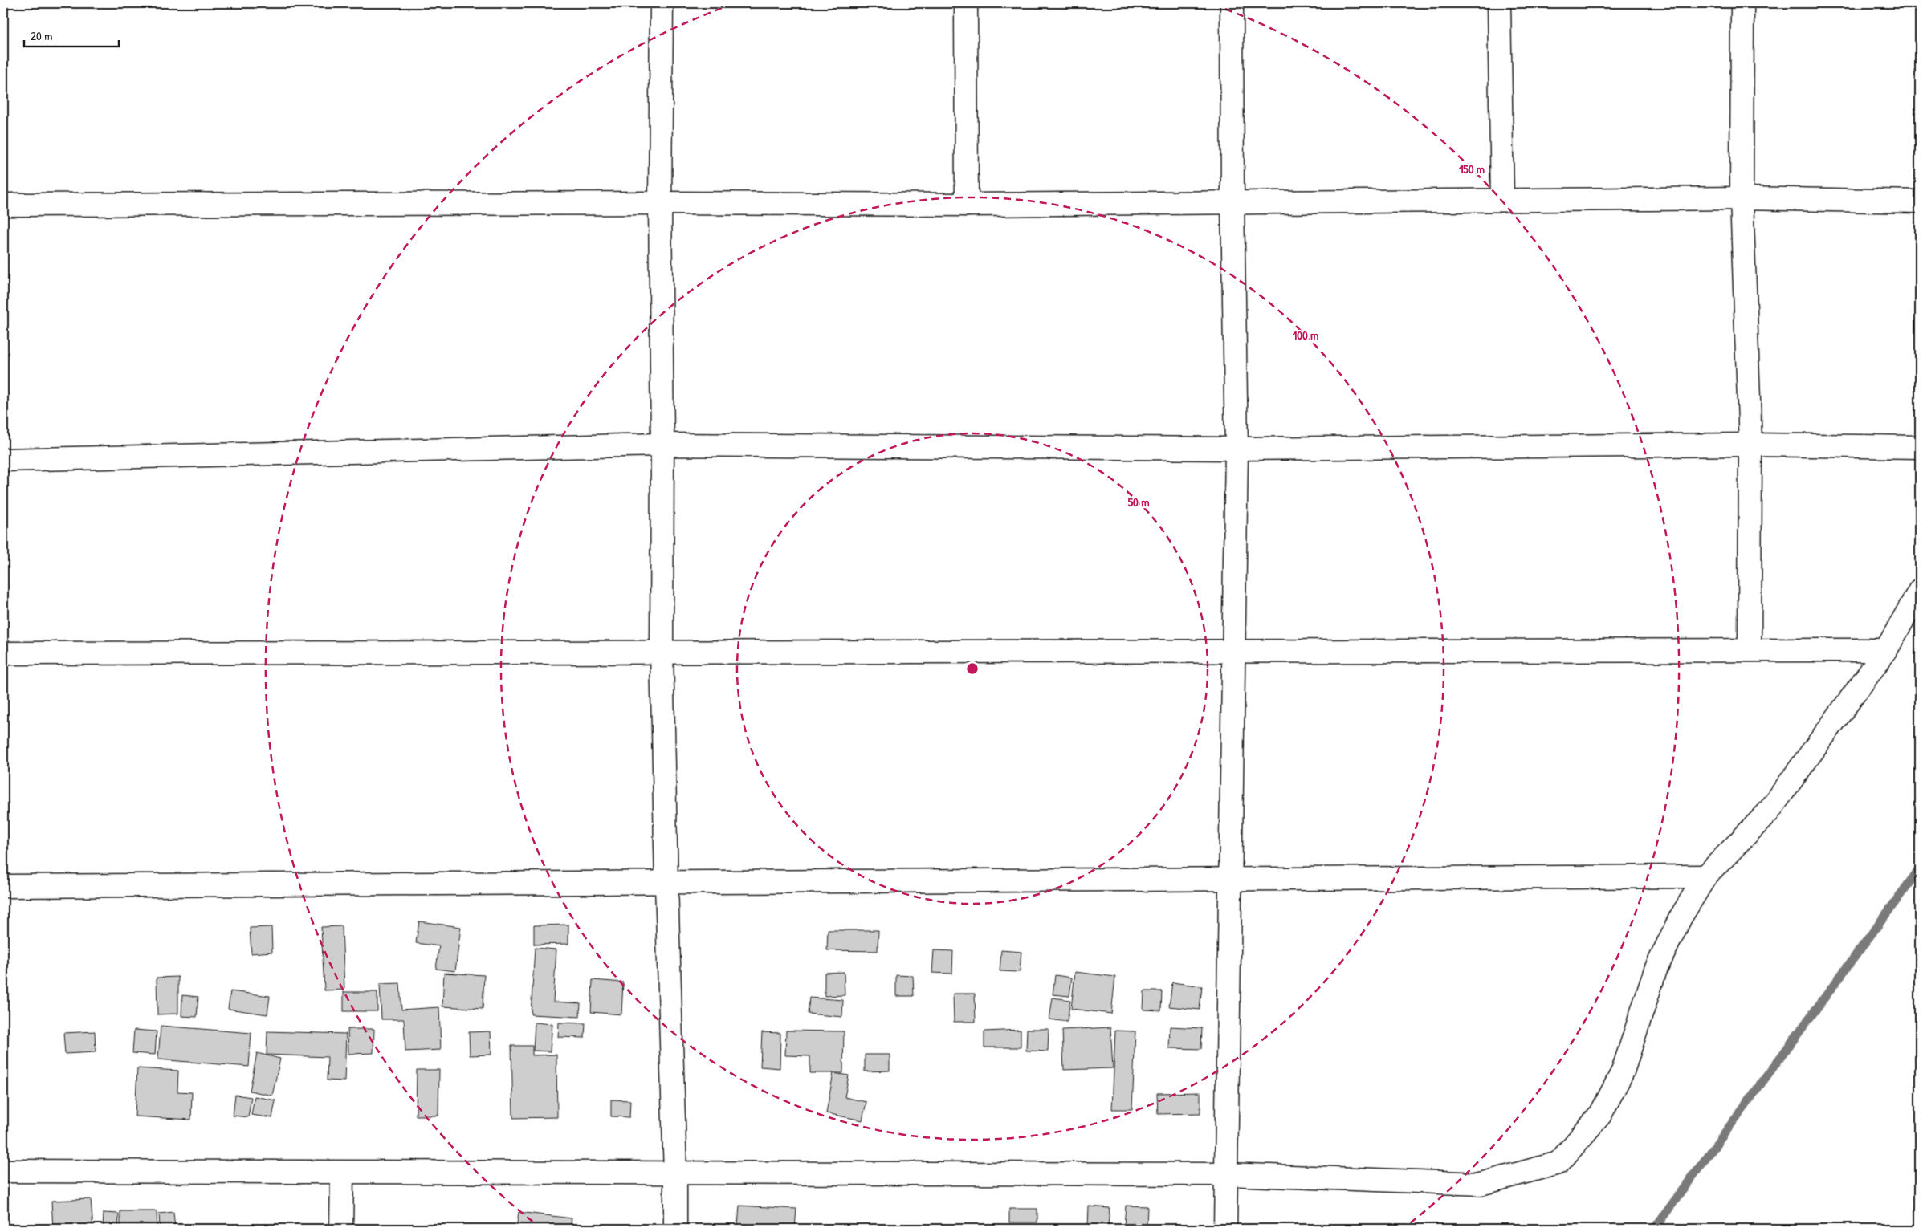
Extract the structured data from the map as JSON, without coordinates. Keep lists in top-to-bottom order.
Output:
{
  "scale_bar": "20 m",
  "rings": ["150 m", "100 m", "50 m"]
}
